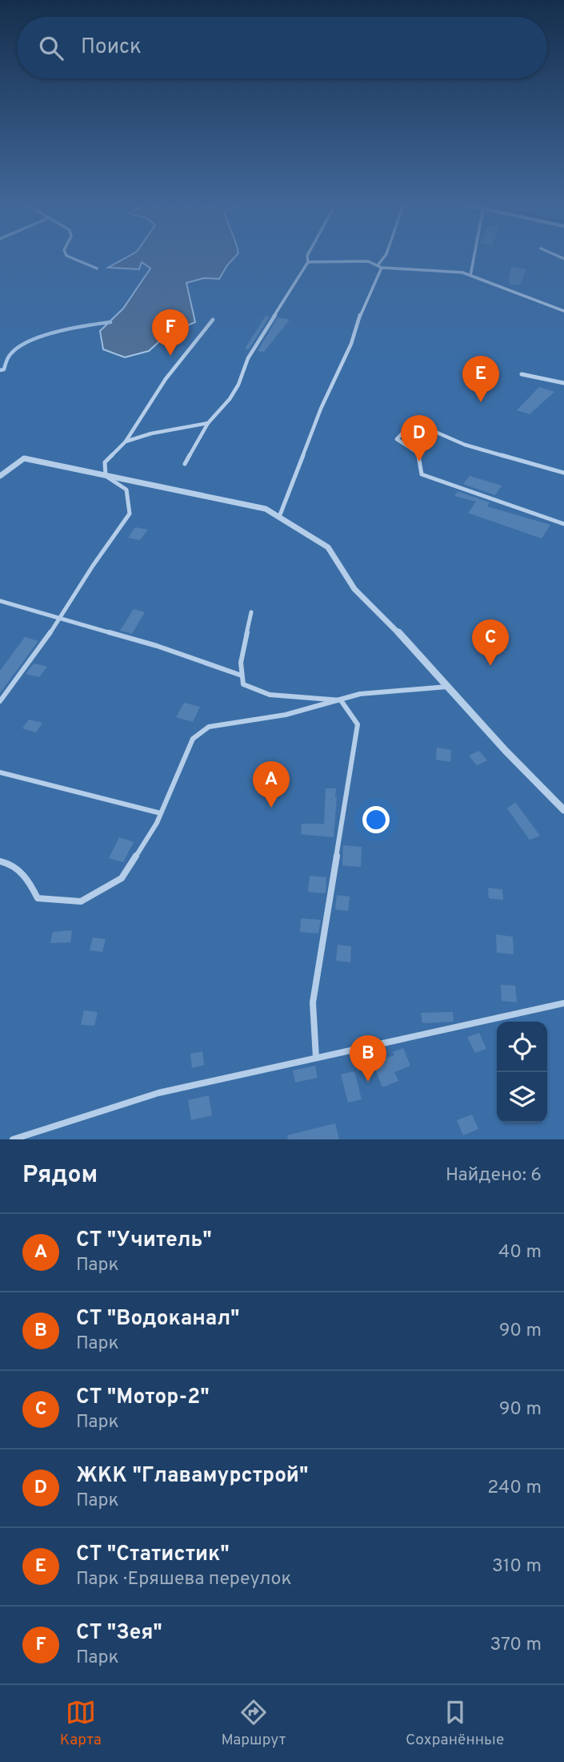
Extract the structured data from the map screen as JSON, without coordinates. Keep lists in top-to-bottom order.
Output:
{
  "page": {
    "search": "Поиск",
    "pins": [
      "F",
      "E",
      "D",
      "C",
      "A",
      "B"
    ],
    "heading": ["Рядом", "Найдено: 6"],
    "list": [
      {
        "mark": "A",
        "name": "СТ \"Учитель\"",
        "note": "Парк",
        "value": "40 m"
      },
      {
        "mark": "B",
        "name": "СТ \"Водоканал\"",
        "note": "Парк",
        "value": "90 m"
      },
      {
        "mark": "C",
        "name": "СТ \"Мотор-2\"",
        "note": "Парк",
        "value": "90 m"
      },
      {
        "mark": "D",
        "name": "ЖКК \"Главамурстрой\"",
        "note": "Парк",
        "value": "240 m"
      },
      {
        "mark": "E",
        "name": "СТ \"Статистик\"",
        "note": "Парк · Еряшева переулок",
        "value": "310 m"
      },
      {
        "mark": "F",
        "name": "СТ \"Зея\"",
        "note": "Парк",
        "value": "370 m"
      }
    ],
    "nav": ["Карта", "Маршрут", "Сохранённые"]
  }
}
